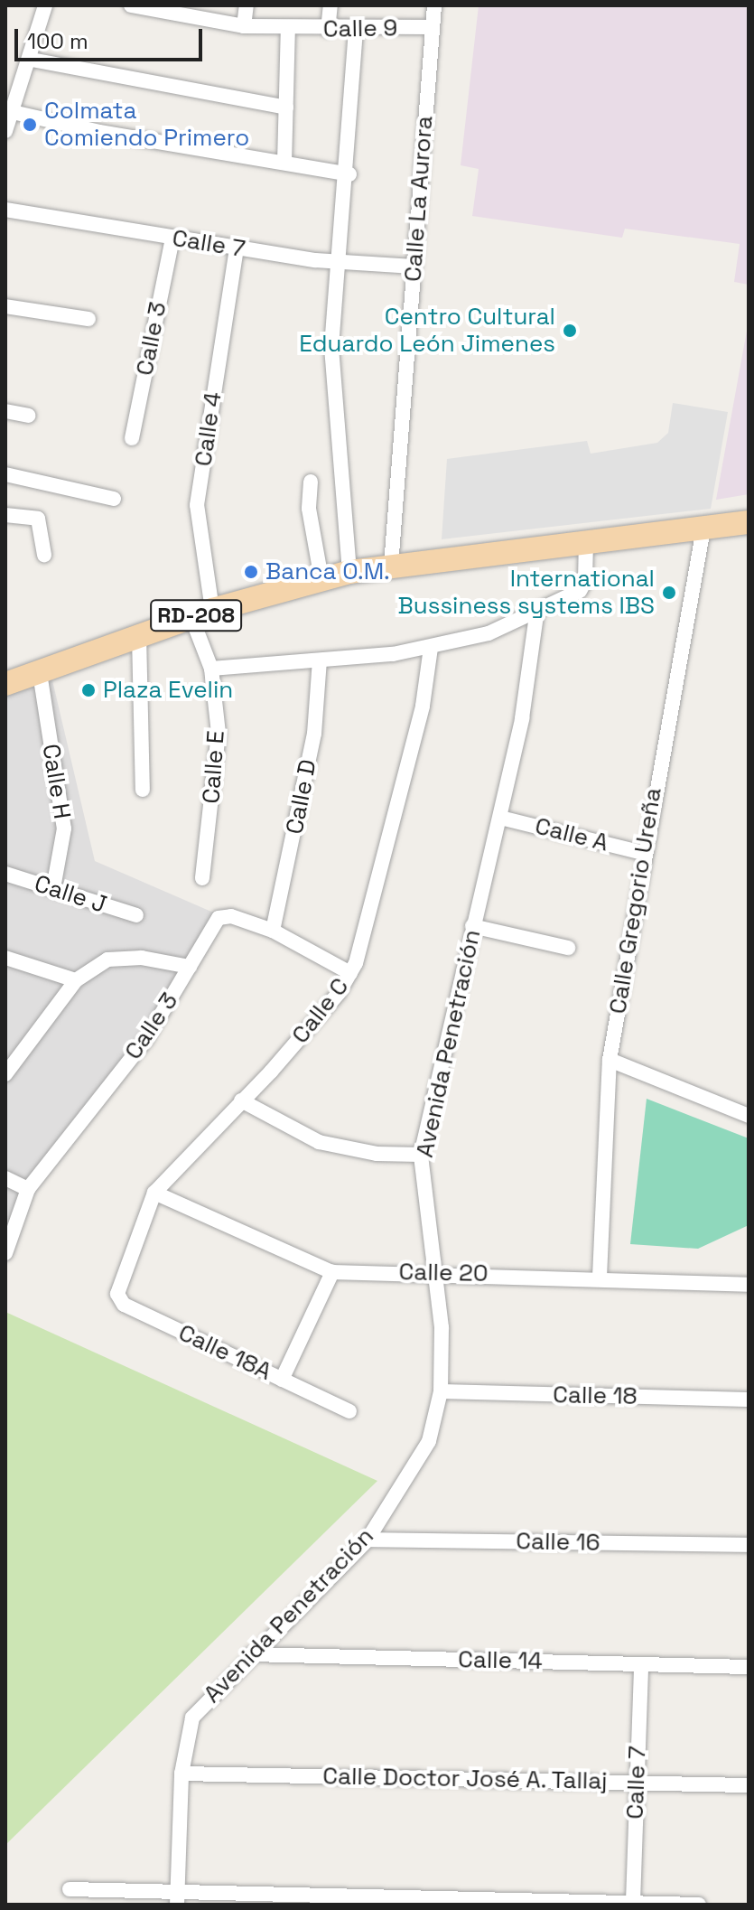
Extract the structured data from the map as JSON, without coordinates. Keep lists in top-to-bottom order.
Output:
{
  "streets": {
    "main road": ["RD-208"],
    "street": [
      "Calle 9",
      "Calle La Aurora",
      "Calle 7",
      "Calle 3",
      "Calle 4",
      "Calle E",
      "Calle H",
      "Calle D",
      "Calle A",
      "Calle J",
      "Calle Gregorio Ureña",
      "Calle C",
      "Avenida Penetración",
      "Calle 20",
      "Calle 18A",
      "Calle 18",
      "Calle 16",
      "Calle 14",
      "Calle Doctor José A. Tallaj"
    ]
  },
  "crossings": [
    ["Calle 9", "Calle La Aurora"],
    ["Calle La Aurora", "Calle 7"],
    ["Calle La Aurora", "RD-208"],
    ["Calle 7", "Calle 3"],
    ["Calle 7", "Calle 4"],
    ["Calle 7", "Calle 14"],
    ["Calle 7", "Calle Doctor José A. Tallaj"],
    ["Calle 3", "Calle D"],
    ["Calle 3", "Calle C"],
    ["Calle 4", "RD-208"],
    ["Calle 4", "Calle E"],
    ["RD-208", "Calle E"],
    ["RD-208", "Calle H"],
    ["RD-208", "Calle Gregorio Ureña"],
    ["Calle H", "Calle J"],
    ["Calle A", "Calle Gregorio Ureña"],
    ["Calle A", "Avenida Penetración"],
    ["Calle Gregorio Ureña", "Calle 20"],
    ["Calle C", "Calle 20"],
    ["Calle C", "Calle 18A"],
    ["Avenida Penetración", "Calle 20"],
    ["Avenida Penetración", "Calle 18"],
    ["Avenida Penetración", "Calle 16"],
    ["Avenida Penetración", "Calle 14"],
    ["Avenida Penetración", "Calle Doctor José A. Tallaj"]
  ],
  "places": [
    "Colmata Comiendo Primero",
    "Centro Cultural Eduardo León Jimenes",
    "Banca O.M.",
    "International Bussiness systems IBS",
    "Plaza Evelin"
  ],
  "scale_bar": "100 m"
}
